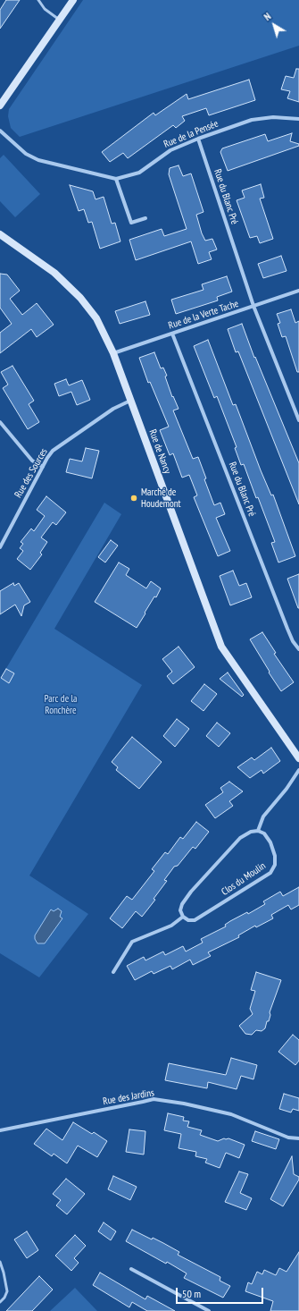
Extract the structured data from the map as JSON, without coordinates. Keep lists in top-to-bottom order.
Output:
{
  "streets": {
    "street": [
      "Rue de la Pensée",
      "Rue du Blanc Pré",
      "Rue de la Verte Tache",
      "Rue de Nancy",
      "Rue des Sources",
      "Clos du Moulin",
      "Rue des Jardins"
    ]
  },
  "crossings": [
    ["Rue de la Pensée", "Rue du Blanc Pré"],
    ["Rue du Blanc Pré", "Rue de la Verte Tache"],
    ["Rue de la Verte Tache", "Rue de Nancy"],
    ["Rue de Nancy", "Rue des Sources"]
  ],
  "parks": ["Parc de la Ronchère"],
  "places": ["Marché de Houdemont"],
  "scale_bar": "50 m",
  "north": "top left"
}
